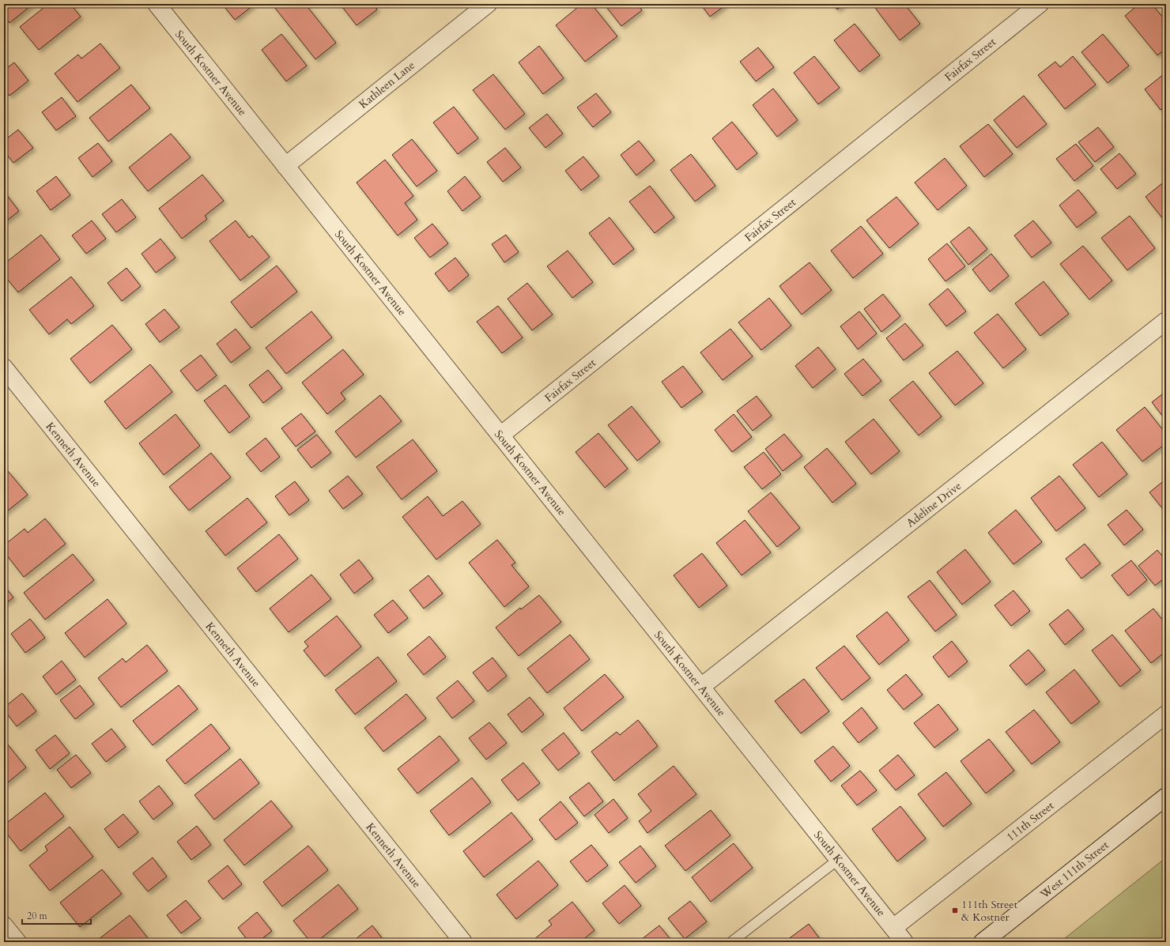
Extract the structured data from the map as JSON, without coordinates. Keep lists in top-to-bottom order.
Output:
{
  "streets": {
    "street": [
      "Fairfax Street",
      "South Kostner Avenue",
      "Kathleen Lane",
      "Kenneth Avenue",
      "Adeline Drive",
      "111th Street",
      "West 111th Street"
    ]
  },
  "crossings": [
    ["Fairfax Street", "South Kostner Avenue"],
    ["South Kostner Avenue", "Kathleen Lane"],
    ["South Kostner Avenue", "Adeline Drive"],
    ["South Kostner Avenue", "111th Street"]
  ],
  "places": {
    "transit": ["111th Street & Kostner"]
  },
  "scale_bar": "20 m"
}
